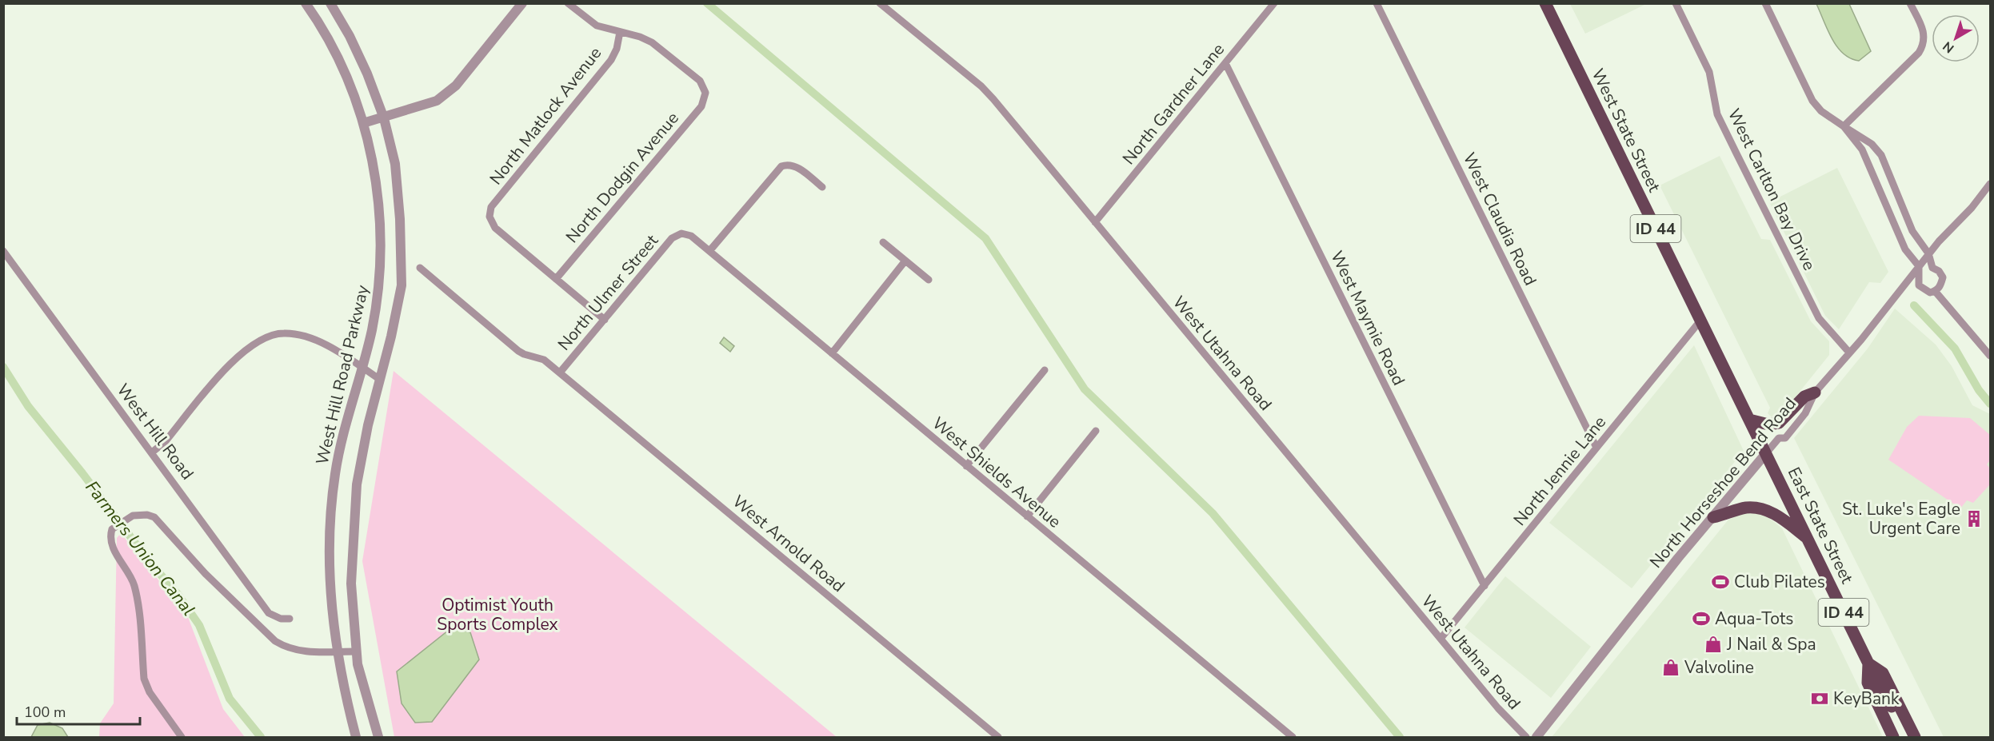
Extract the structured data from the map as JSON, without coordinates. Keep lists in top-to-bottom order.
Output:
{
  "streets": {
    "main road": ["West State Street", "ID 44", "East State Street"],
    "street": [
      "North Gardner Lane",
      "North Matlock Avenue",
      "North Dodgin Avenue",
      "West Carlton Bay Drive",
      "West Claudia Road",
      "North Ulmer Street",
      "West Maymie Road",
      "West Utahna Road",
      "West Hill Road Parkway",
      "West Hill Road",
      "North Jennie Lane",
      "West Shields Avenue",
      "North Horseshoe Bend Road",
      "West Arnold Road"
    ]
  },
  "crossings": [
    ["North Gardner Lane", "West Maymie Road"],
    ["North Gardner Lane", "West Utahna Road"],
    ["North Matlock Avenue", "North Dodgin Avenue"],
    ["West State Street", "North Jennie Lane"],
    ["West State Street", "North Horseshoe Bend Road"],
    ["West State Street", "East State Street"],
    ["West Carlton Bay Drive", "North Horseshoe Bend Road"],
    ["West Claudia Road", "North Jennie Lane"],
    ["North Ulmer Street", "West Shields Avenue"],
    ["North Ulmer Street", "West Arnold Road"],
    ["West Maymie Road", "North Jennie Lane"],
    ["West Utahna Road", "North Jennie Lane"],
    ["North Horseshoe Bend Road", "East State Street"]
  ],
  "water": ["Farmers Union Canal"],
  "parks": ["Optimist Youth Sports Complex"],
  "places": {
    "building": ["St. Luke's Eagle Urgent Care"],
    "sports": ["Club Pilates", "Aqua-Tots"],
    "shop": ["J Nail & Spa", "Valvoline"],
    "bank": ["KeyBank"]
  },
  "scale_bar": "100 m",
  "north": "bottom left"
}
